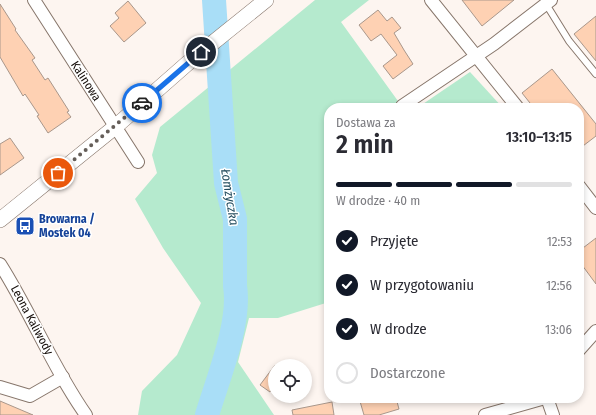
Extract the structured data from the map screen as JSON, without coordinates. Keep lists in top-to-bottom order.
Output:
{
  "streets": {
    "street": ["Kalinowa", "Leona Kaliwody"]
  },
  "water": ["Łomżyczka"],
  "places": {
    "bus stop": ["Browarna / Mostek 04"]
  },
  "page": {
    "heading": ["2 min", "Dostawa za", "13:10–13:15"],
    "bar": "W drodze · 40 m",
    "list": [
      ["Przyjęte", "12:53"],
      ["W przygotowaniu", "12:56"],
      ["W drodze", "13:06"],
      "Dostarczone"
    ]
  }
}
